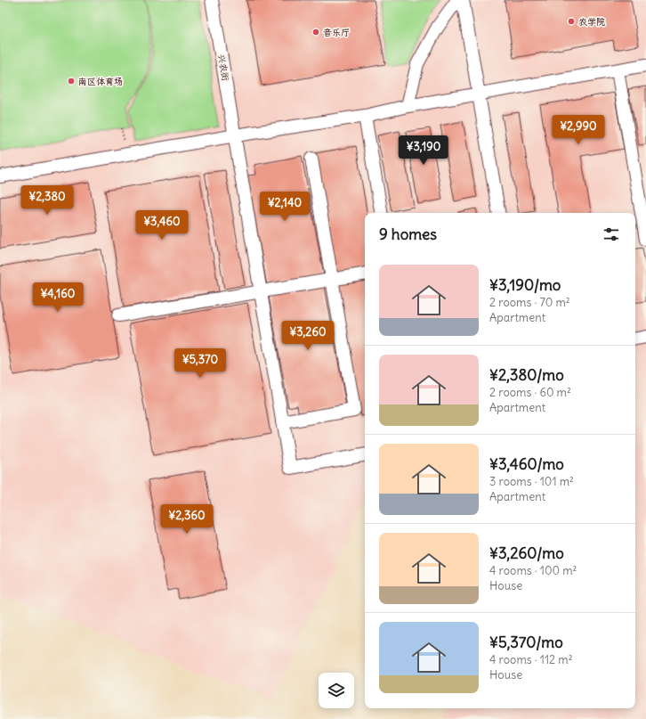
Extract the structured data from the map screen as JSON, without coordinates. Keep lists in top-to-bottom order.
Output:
{
  "streets": {
    "street": ["兴农街"]
  },
  "places": ["农学院", "音乐厅", "南区体育场"],
  "page": {
    "price": [
      "¥2,990",
      "¥3,190",
      "¥2,380",
      "¥2,140",
      "¥3,460",
      "¥4,160",
      "¥3,260",
      "¥5,370",
      "¥2,360"
    ],
    "heading": "9 homes",
    "list": [
      {
        "name": "¥3,190/mo",
        "note": "2 rooms · 70 m² · Apartment"
      },
      {
        "name": "¥2,380/mo",
        "note": "2 rooms · 60 m² · Apartment"
      },
      {
        "name": "¥3,460/mo",
        "note": "3 rooms · 101 m² · Apartment"
      },
      {
        "name": "¥3,260/mo",
        "note": "4 rooms · 100 m² · House"
      },
      {
        "name": "¥5,370/mo",
        "note": "4 rooms · 112 m² · House"
      }
    ]
  }
}
